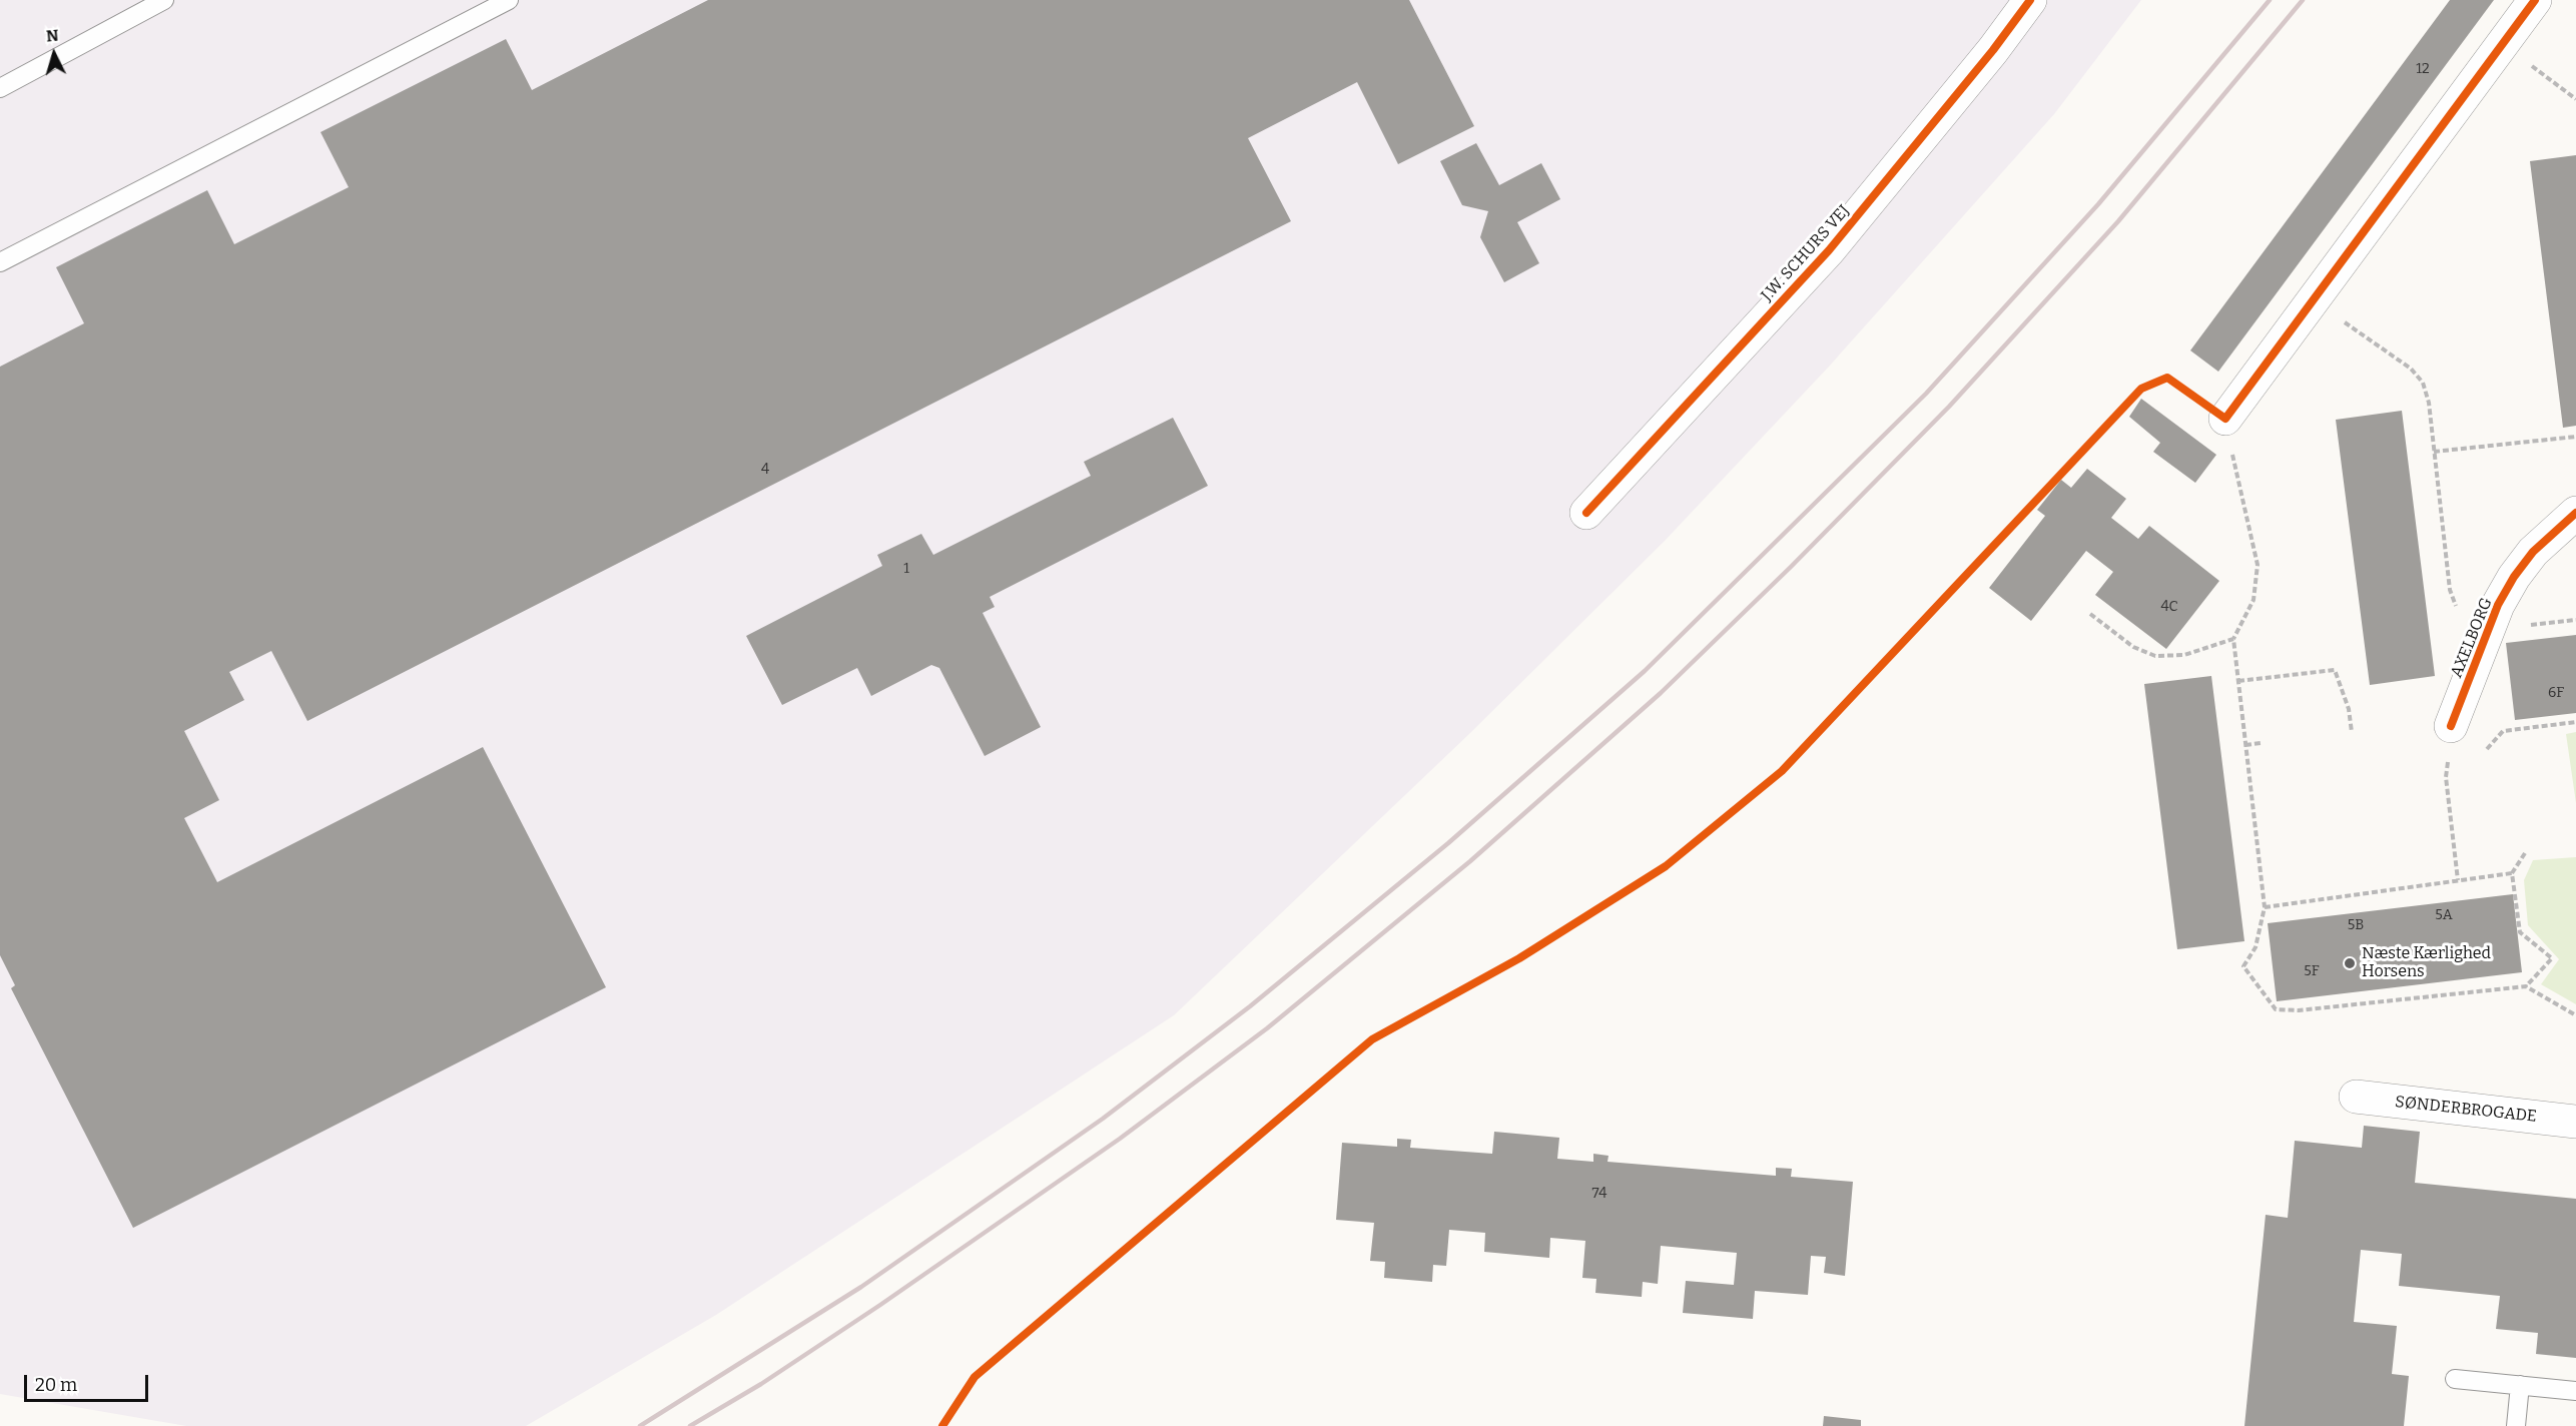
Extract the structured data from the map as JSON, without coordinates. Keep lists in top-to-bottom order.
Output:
{
  "streets": {
    "street": ["J.W. SCHURS VEJ", "AXELBORG", "SØNDERBROGADE"]
  },
  "places": ["Næste Kærlighed Horsens"],
  "house_numbers": [
    "12",
    "4",
    "1",
    "4C",
    "6F",
    "5A",
    "5B",
    "5F",
    "74"
  ],
  "scale_bar": "20 m",
  "north": "top"
}
